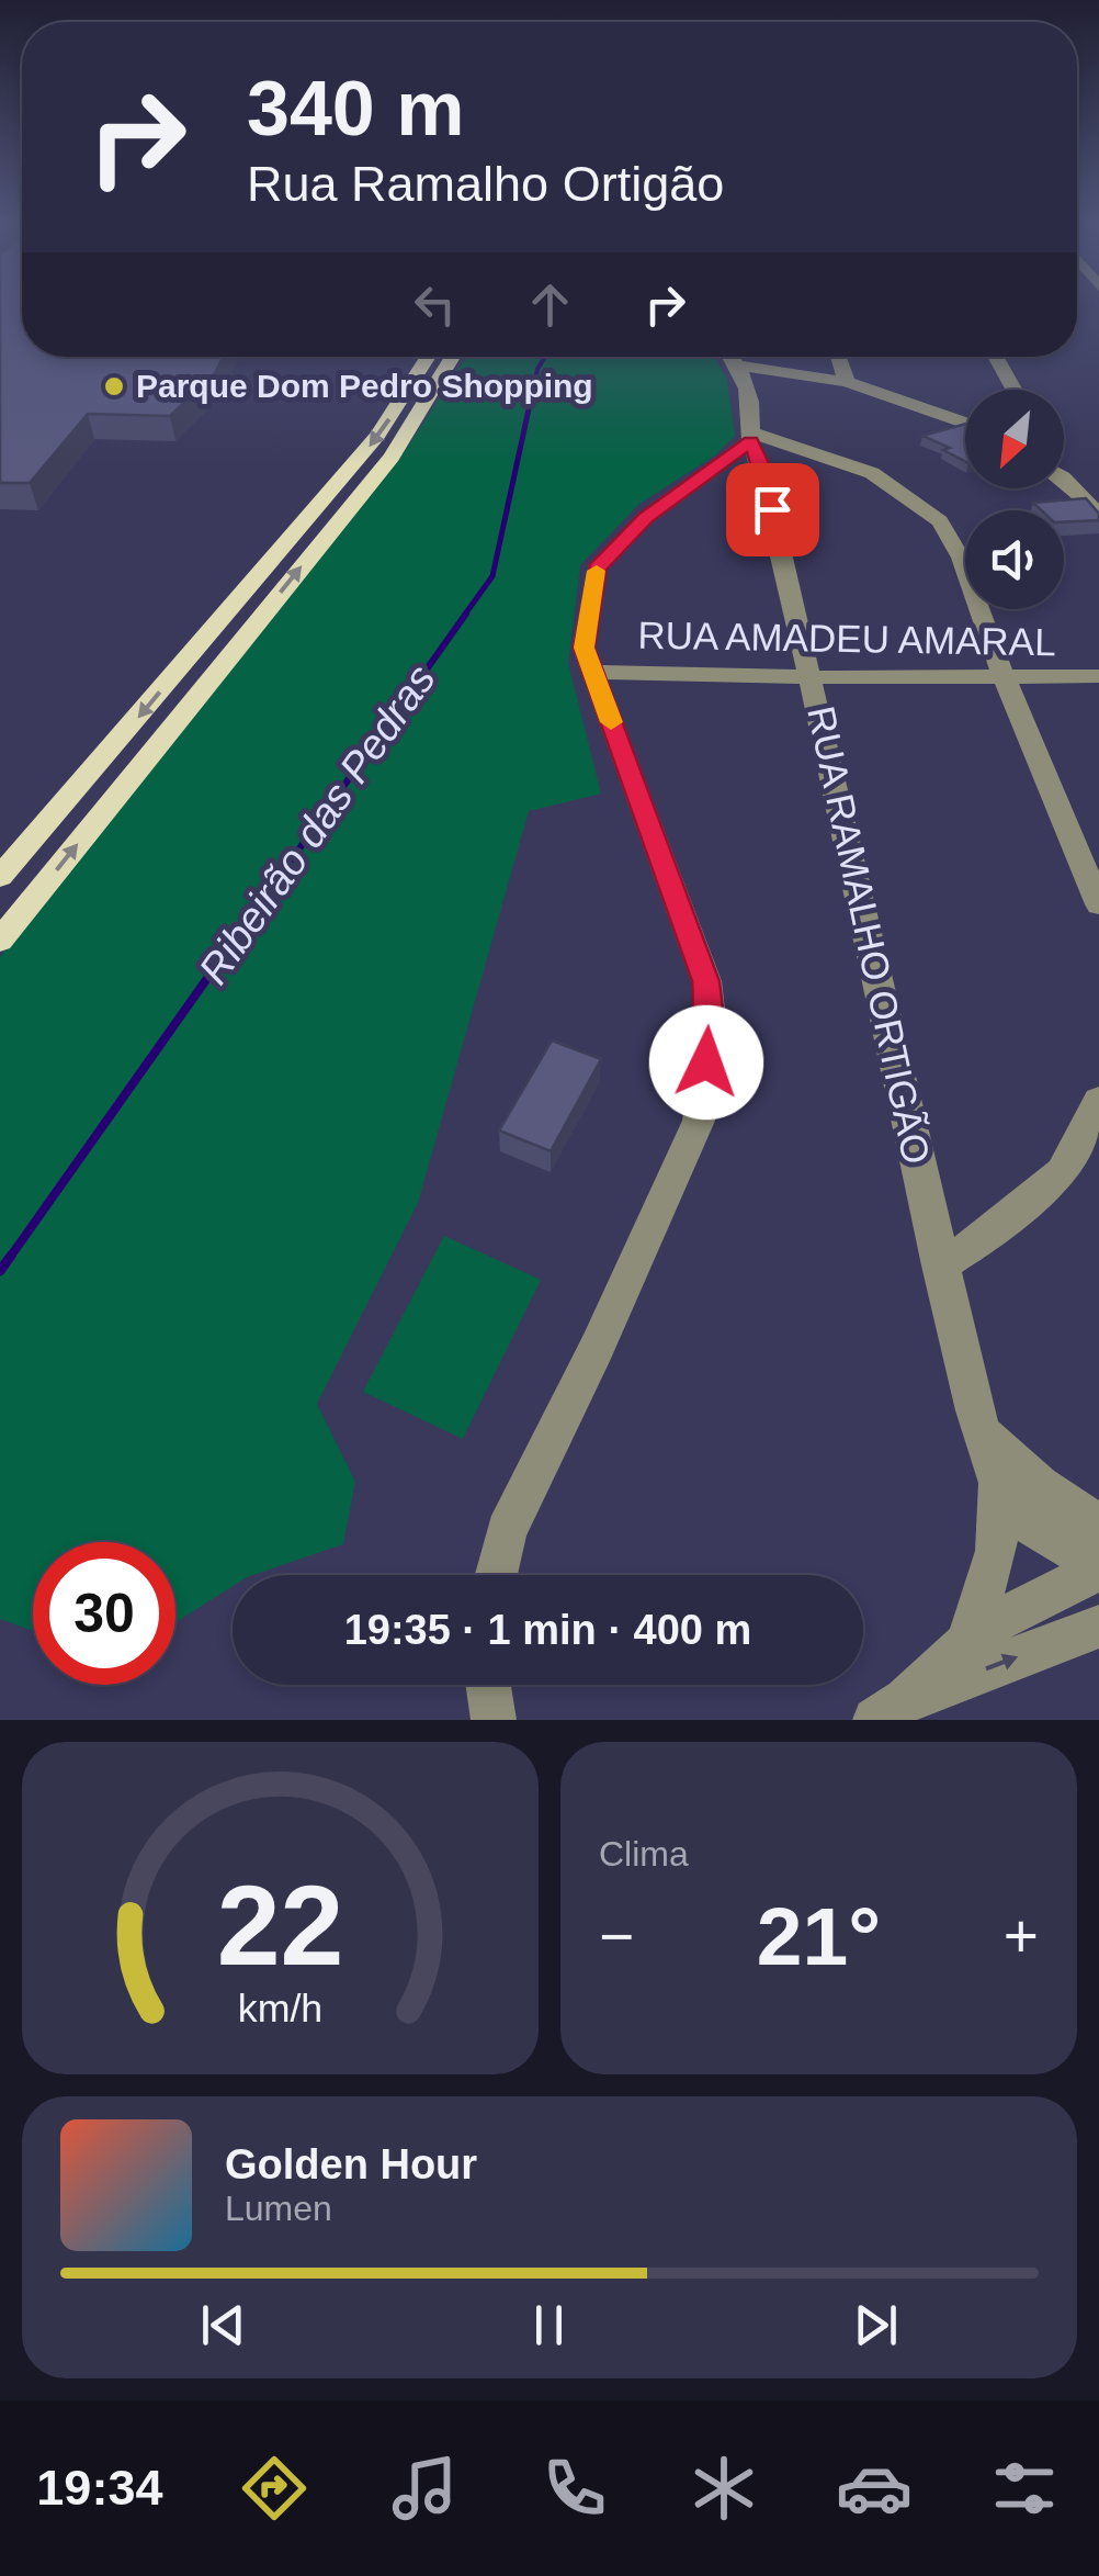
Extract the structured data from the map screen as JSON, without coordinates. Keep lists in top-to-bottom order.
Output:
{
  "streets": {
    "street": ["RUA AMADEU AMARAL", "RUA RAMALHO ORTIGÃO"]
  },
  "crossings": [
    ["RUA AMADEU AMARAL", "RUA RAMALHO ORTIGÃO"]
  ],
  "water": ["Ribeirão das Pedras"],
  "places": ["Parque Dom Pedro Shopping"],
  "north": "bottom left",
  "page": {
    "turn": ["340 m", "Rua Ramalho Ortigão"],
    "limit": "30",
    "trip": "19:35 · 1 min · 400 m",
    "tile": "Clima",
    "heat": ["−", "21°", "+"],
    "song": ["Golden Hour", "Lumen"],
    "tabs": "19:34",
    "gauge": ["22", "km/h"]
  }
}
